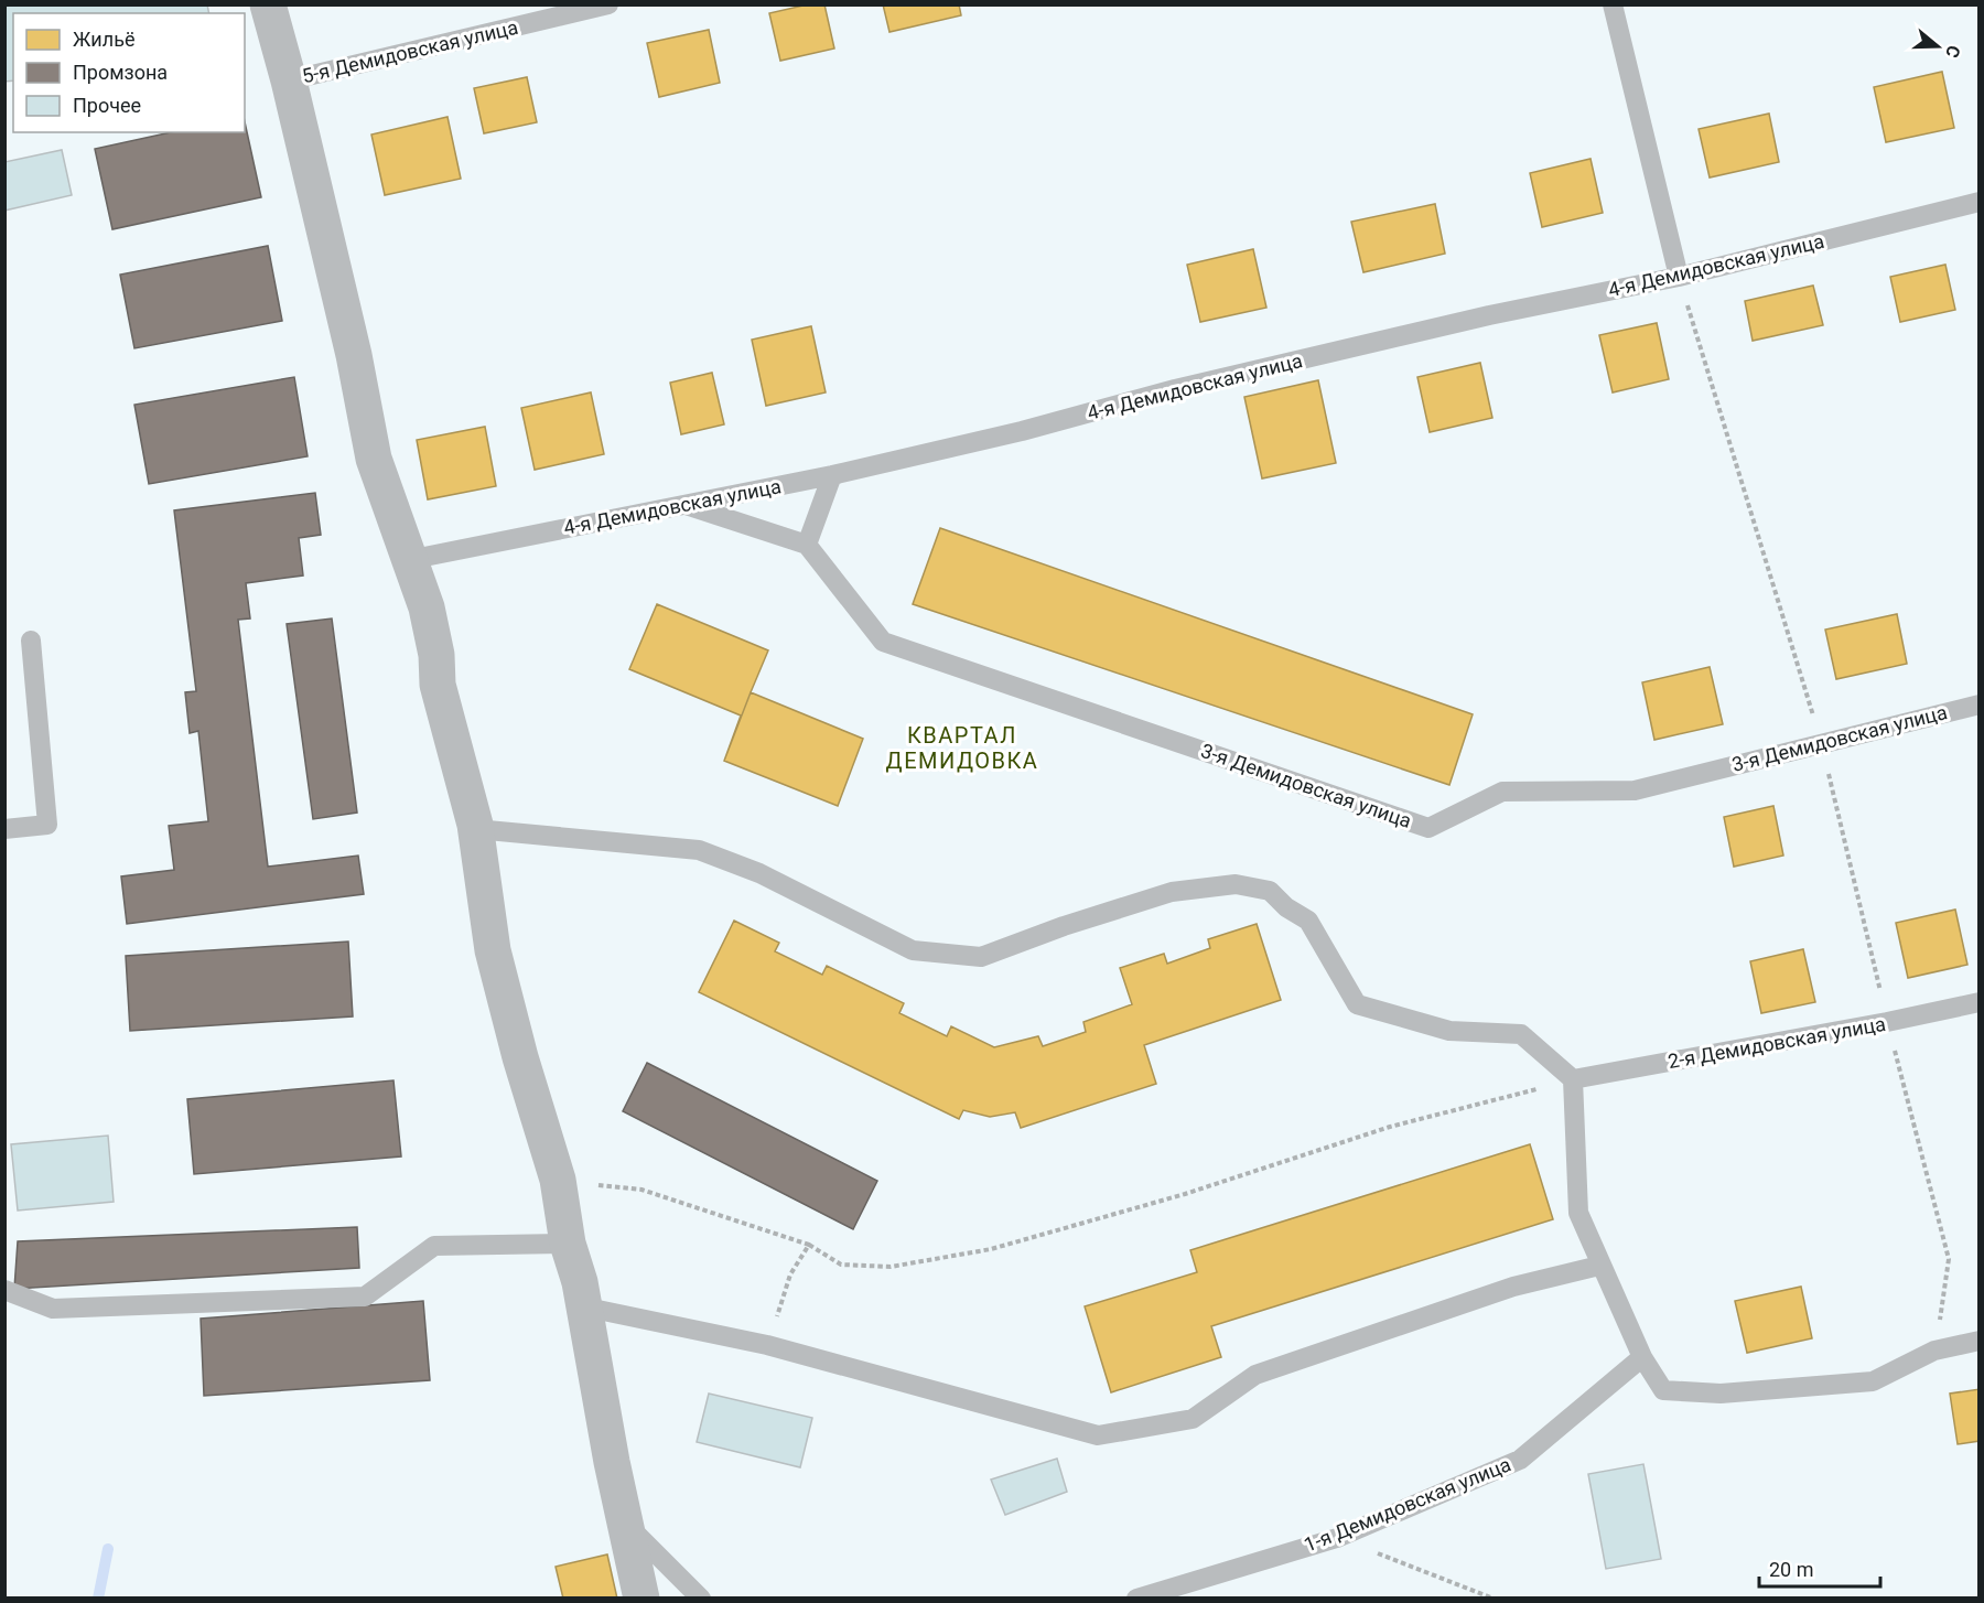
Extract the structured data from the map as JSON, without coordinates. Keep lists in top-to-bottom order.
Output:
{
  "streets": {
    "lane": [
      "5-я Демидовская улица",
      "4-я Демидовская улица",
      "3-я Демидовская улица",
      "2-я Демидовская улица",
      "1-я Демидовская улица"
    ]
  },
  "districts": ["КВАРТАЛ ДЕМИДОВКА"],
  "legend": ["Жильё", "Промзона", "Прочее"],
  "scale_bar": "20 m",
  "north": "right"
}
